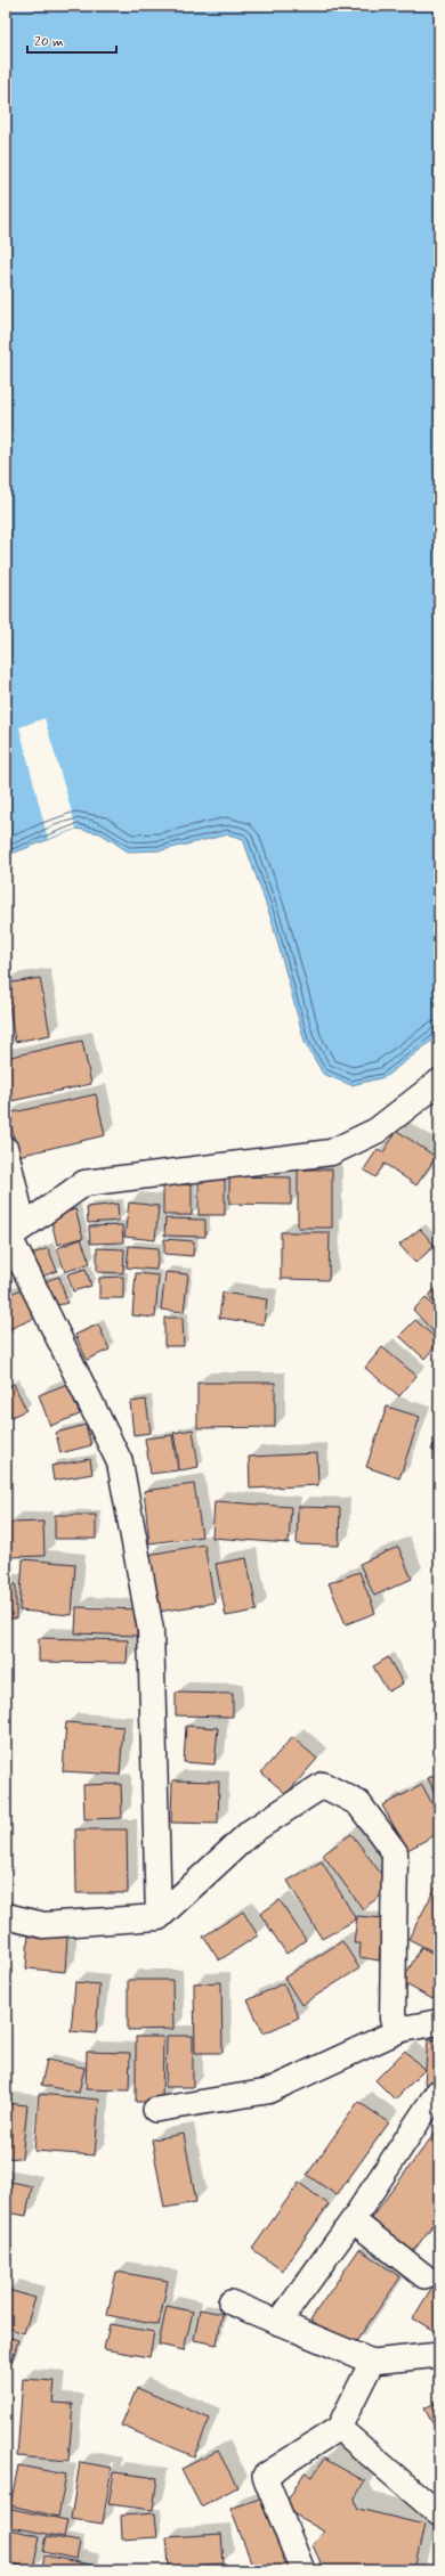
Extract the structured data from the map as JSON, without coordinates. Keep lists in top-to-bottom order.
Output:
{
  "scale_bar": "20 m"
}
